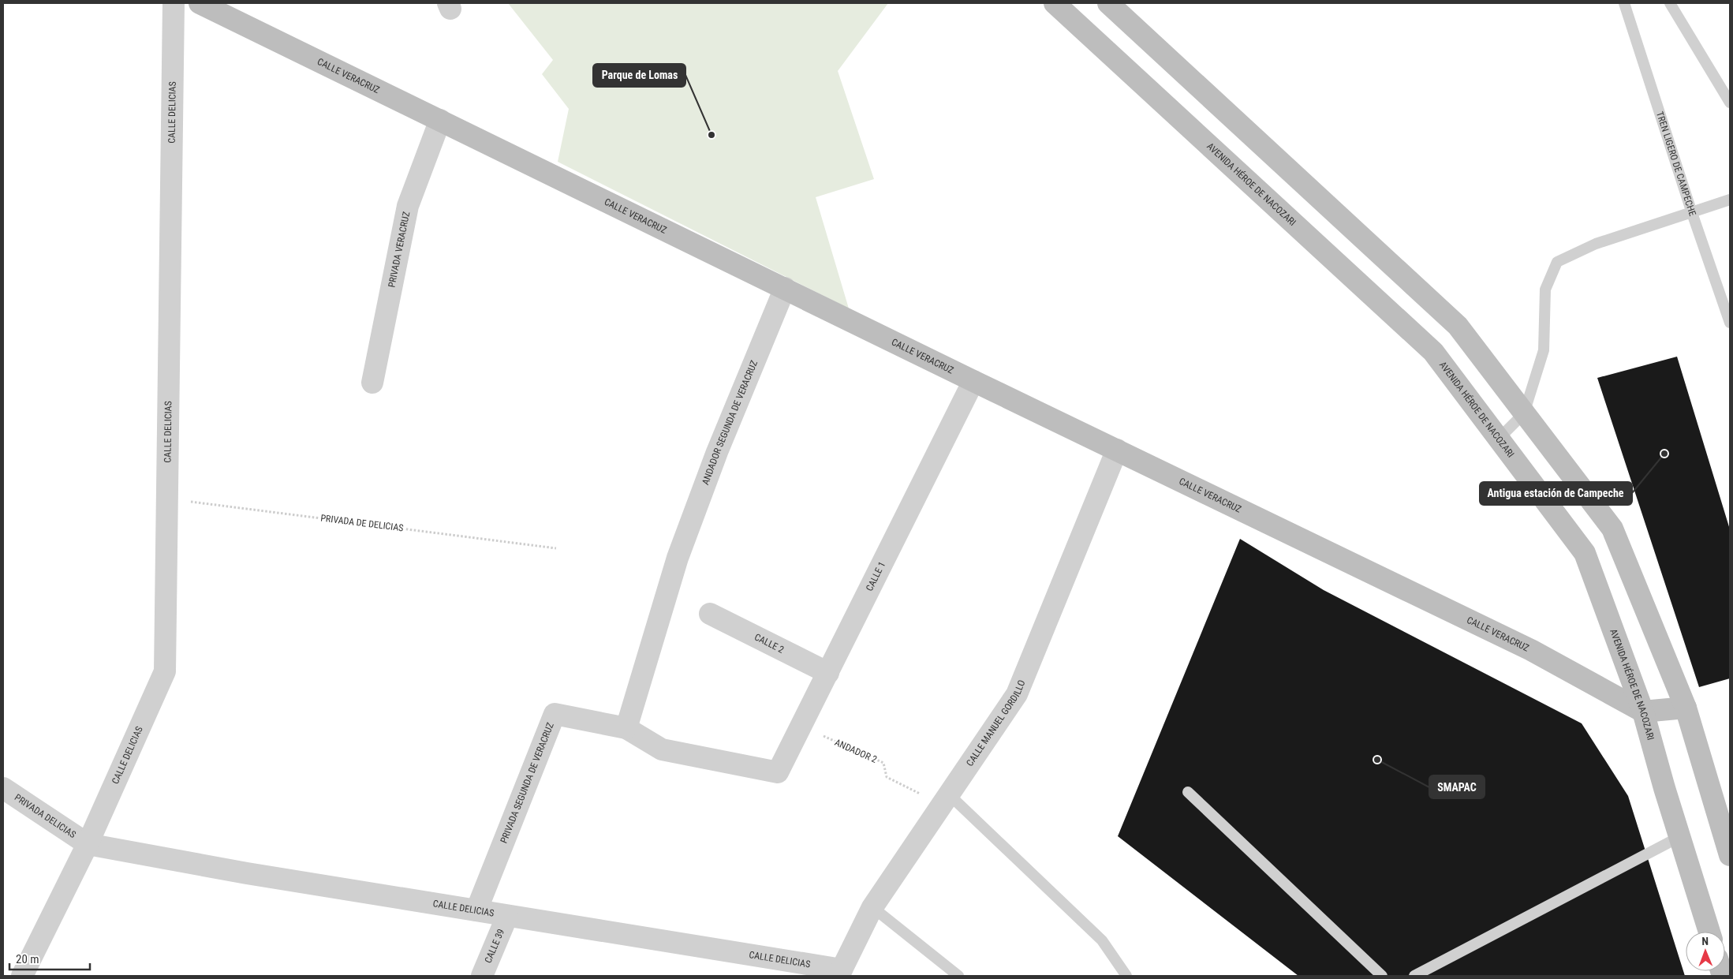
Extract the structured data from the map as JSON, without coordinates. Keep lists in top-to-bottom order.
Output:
{
  "streets": {
    "main road": ["CALLE VERACRUZ", "AVENIDA HÉROE DE NACOZARI"],
    "street": [
      "CALLE DELICIAS",
      "PRIVADA VERACRUZ",
      "ANDADOR SEGUNDA DE VERACRUZ",
      "CALLE 1",
      "CALLE 2",
      "CALLE MANUEL GORDILLO",
      "PRIVADA SEGUNDA DE VERACRUZ",
      "PRIVADA DELICIAS",
      "CALLE 39"
    ],
    "lane": ["TREN LIGERO DE CAMPECHE"],
    "path": ["PRIVADA DE DELICIAS", "ANDADOR 2"]
  },
  "crossings": [
    ["CALLE VERACRUZ", "AVENIDA HÉROE DE NACOZARI"],
    ["CALLE VERACRUZ", "PRIVADA VERACRUZ"],
    ["CALLE VERACRUZ", "ANDADOR SEGUNDA DE VERACRUZ"],
    ["CALLE VERACRUZ", "CALLE 1"],
    ["CALLE VERACRUZ", "CALLE MANUEL GORDILLO"],
    ["CALLE DELICIAS", "PRIVADA DE DELICIAS"],
    ["CALLE DELICIAS", "CALLE MANUEL GORDILLO"],
    ["CALLE DELICIAS", "PRIVADA SEGUNDA DE VERACRUZ"],
    ["CALLE DELICIAS", "PRIVADA DELICIAS"],
    ["CALLE DELICIAS", "CALLE 39"],
    ["ANDADOR SEGUNDA DE VERACRUZ", "CALLE 1"],
    ["ANDADOR SEGUNDA DE VERACRUZ", "PRIVADA SEGUNDA DE VERACRUZ"],
    ["CALLE 1", "CALLE 2"],
    ["CALLE 1", "ANDADOR 2"],
    ["CALLE 1", "PRIVADA SEGUNDA DE VERACRUZ"],
    ["CALLE MANUEL GORDILLO", "ANDADOR 2"]
  ],
  "places": ["Parque de Lomas", "Antigua estación de Campeche", "SMAPAC"],
  "scale_bar": "20 m",
  "north": "top"
}
